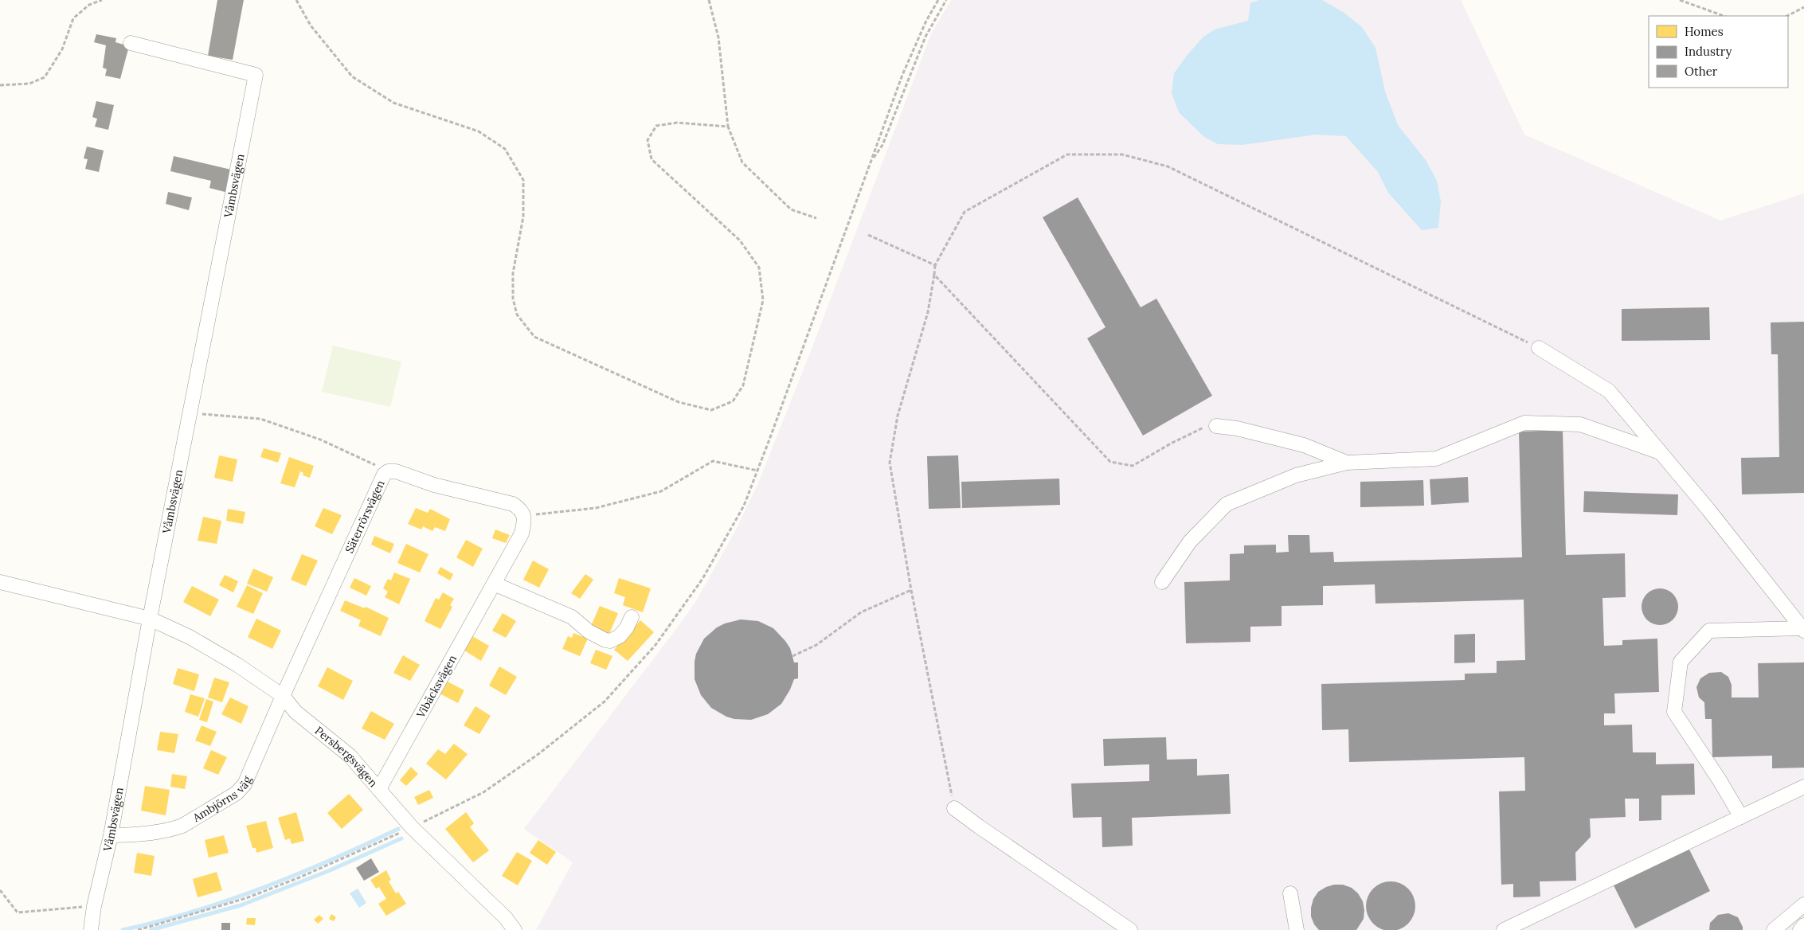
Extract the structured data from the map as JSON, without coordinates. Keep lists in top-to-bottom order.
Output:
{
  "streets": {
    "street": [
      "Våmbsvägen",
      "Säterrörsvägen",
      "Vibäcksvägen",
      "Persbergsvägen",
      "Ambjörns väg"
    ]
  },
  "crossings": [
    ["Våmbsvägen", "Persbergsvägen"],
    ["Våmbsvägen", "Ambjörns väg"],
    ["Säterrörsvägen", "Vibäcksvägen"],
    ["Säterrörsvägen", "Persbergsvägen"],
    ["Säterrörsvägen", "Ambjörns väg"],
    ["Vibäcksvägen", "Persbergsvägen"],
    ["Persbergsvägen", "Ambjörns väg"]
  ],
  "legend": ["Homes", "Industry", "Other"]
}
